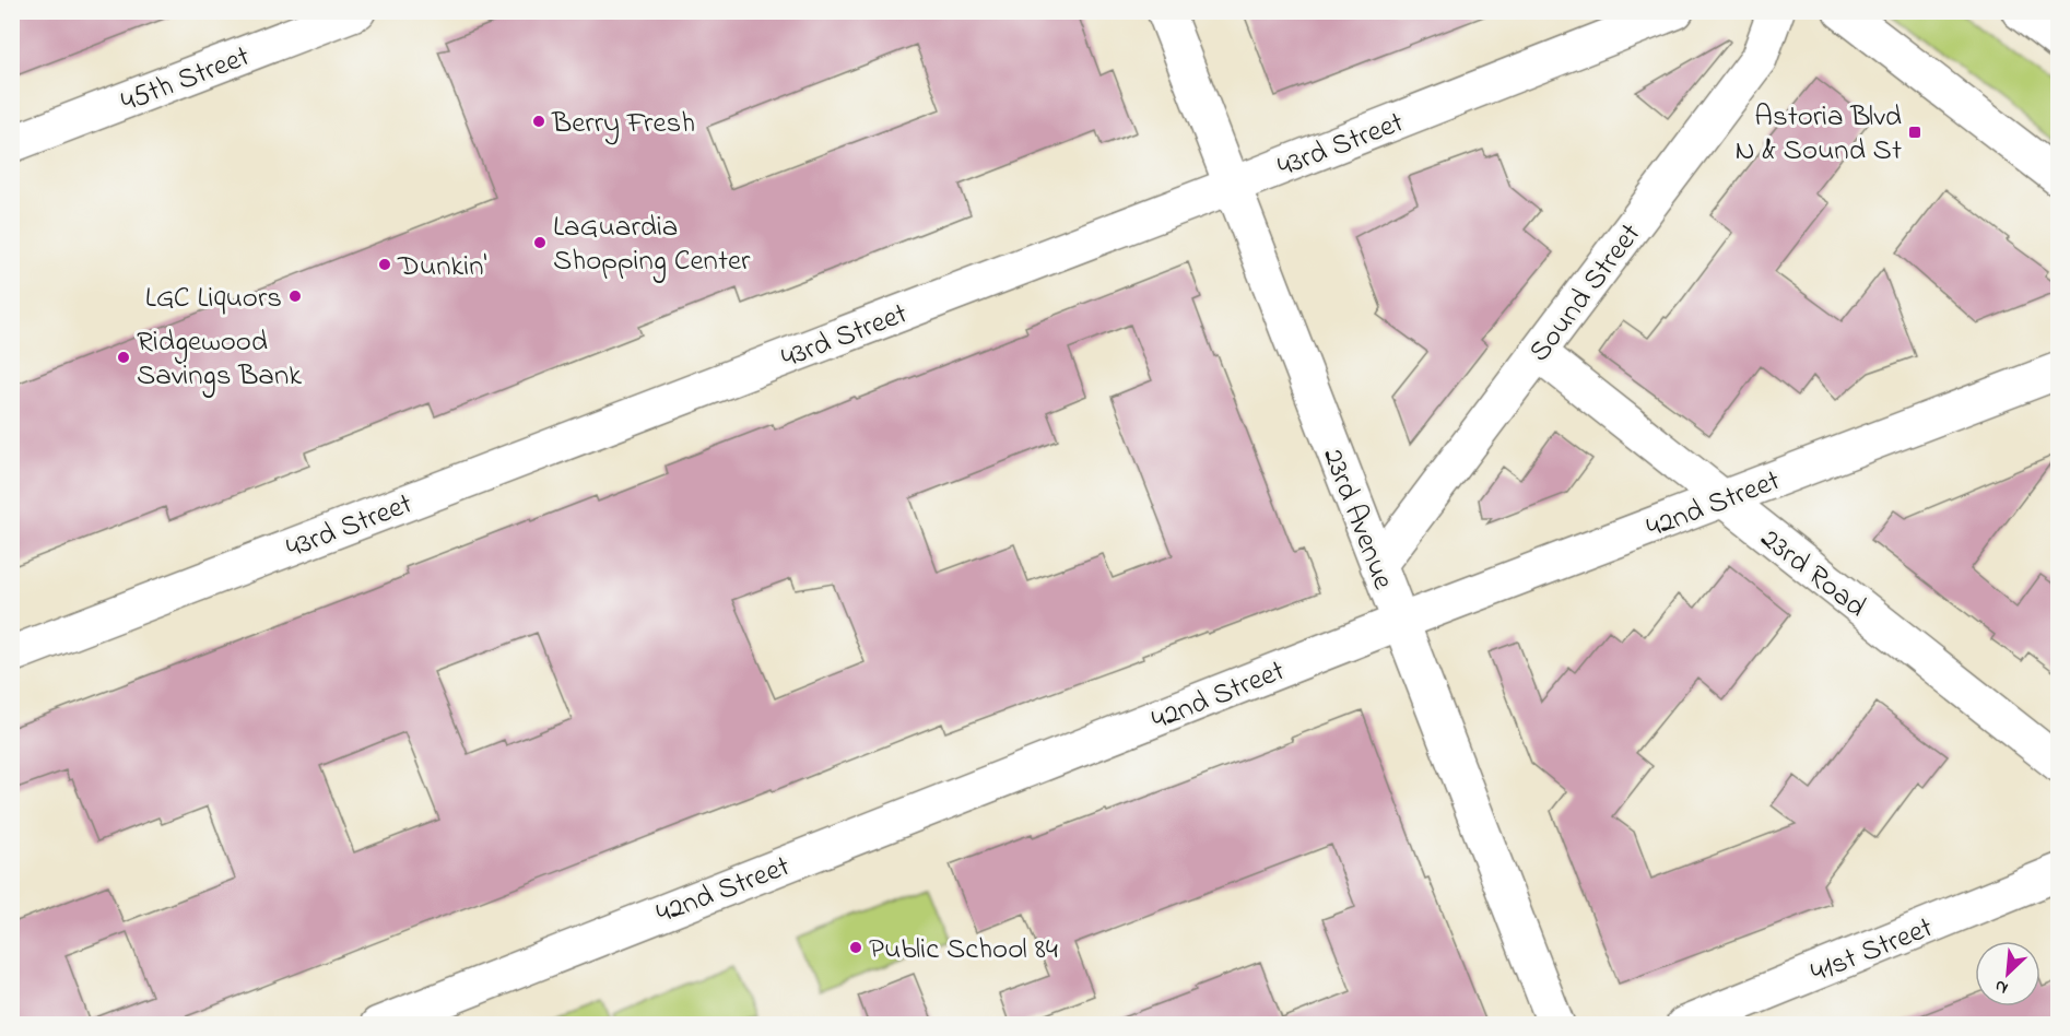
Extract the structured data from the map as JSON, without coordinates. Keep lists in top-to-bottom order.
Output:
{
  "streets": {
    "main road": [
      "45th Street",
      "43rd Street",
      "Sound Street",
      "42nd Street",
      "23rd Avenue",
      "23rd Road",
      "41st Street"
    ]
  },
  "crossings": [
    ["43rd Street", "23rd Avenue"],
    ["Sound Street", "23rd Avenue"],
    ["Sound Street", "23rd Road"],
    ["42nd Street", "23rd Avenue"],
    ["42nd Street", "23rd Road"]
  ],
  "places": {
    "other": [
      "Berry Fresh",
      "LaGuardia Shopping Center",
      "Dunkin'",
      "LGC Liquors",
      "Ridgewood Savings Bank",
      "Public School 84"
    ],
    "transit": ["Astoria Blvd N & Sound St"]
  },
  "north": "bottom left"
}
